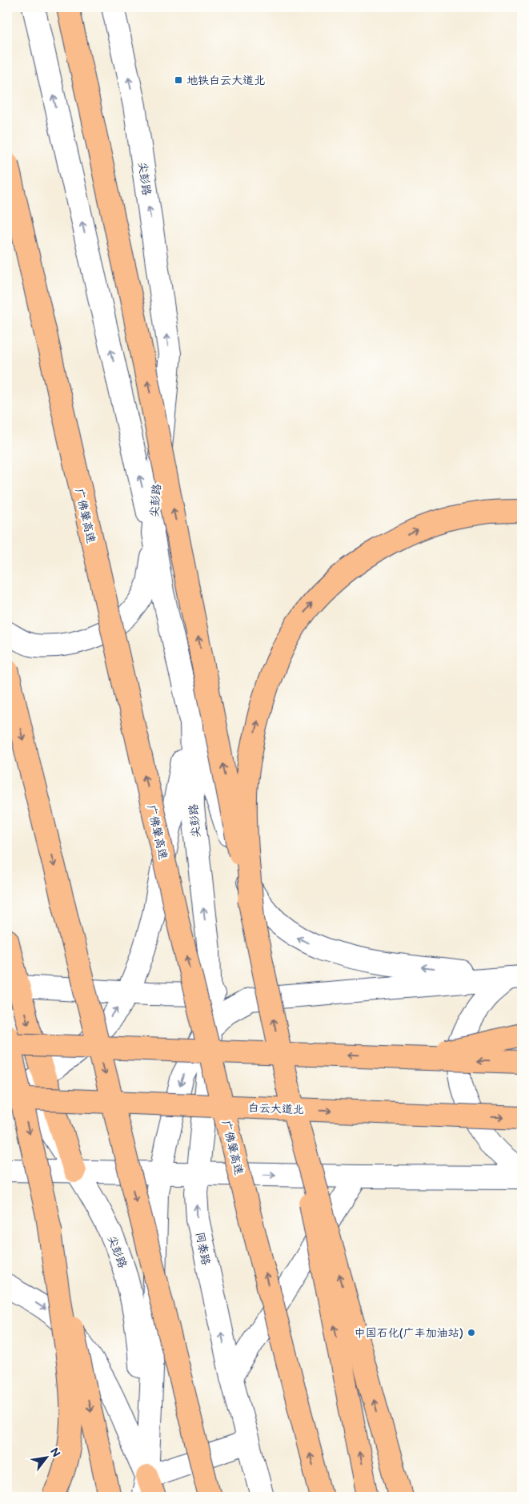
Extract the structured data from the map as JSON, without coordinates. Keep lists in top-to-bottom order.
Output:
{
  "streets": {
    "main road": ["广佛肇高速", "白云大道北"],
    "street": ["尖彭路", "同泰路"]
  },
  "crossings": [
    ["尖彭路", "同泰路"]
  ],
  "places": {
    "transit": ["地铁白云大道北"],
    "other": ["中国石化(广丰加油站)"]
  },
  "north": "top right"
}
